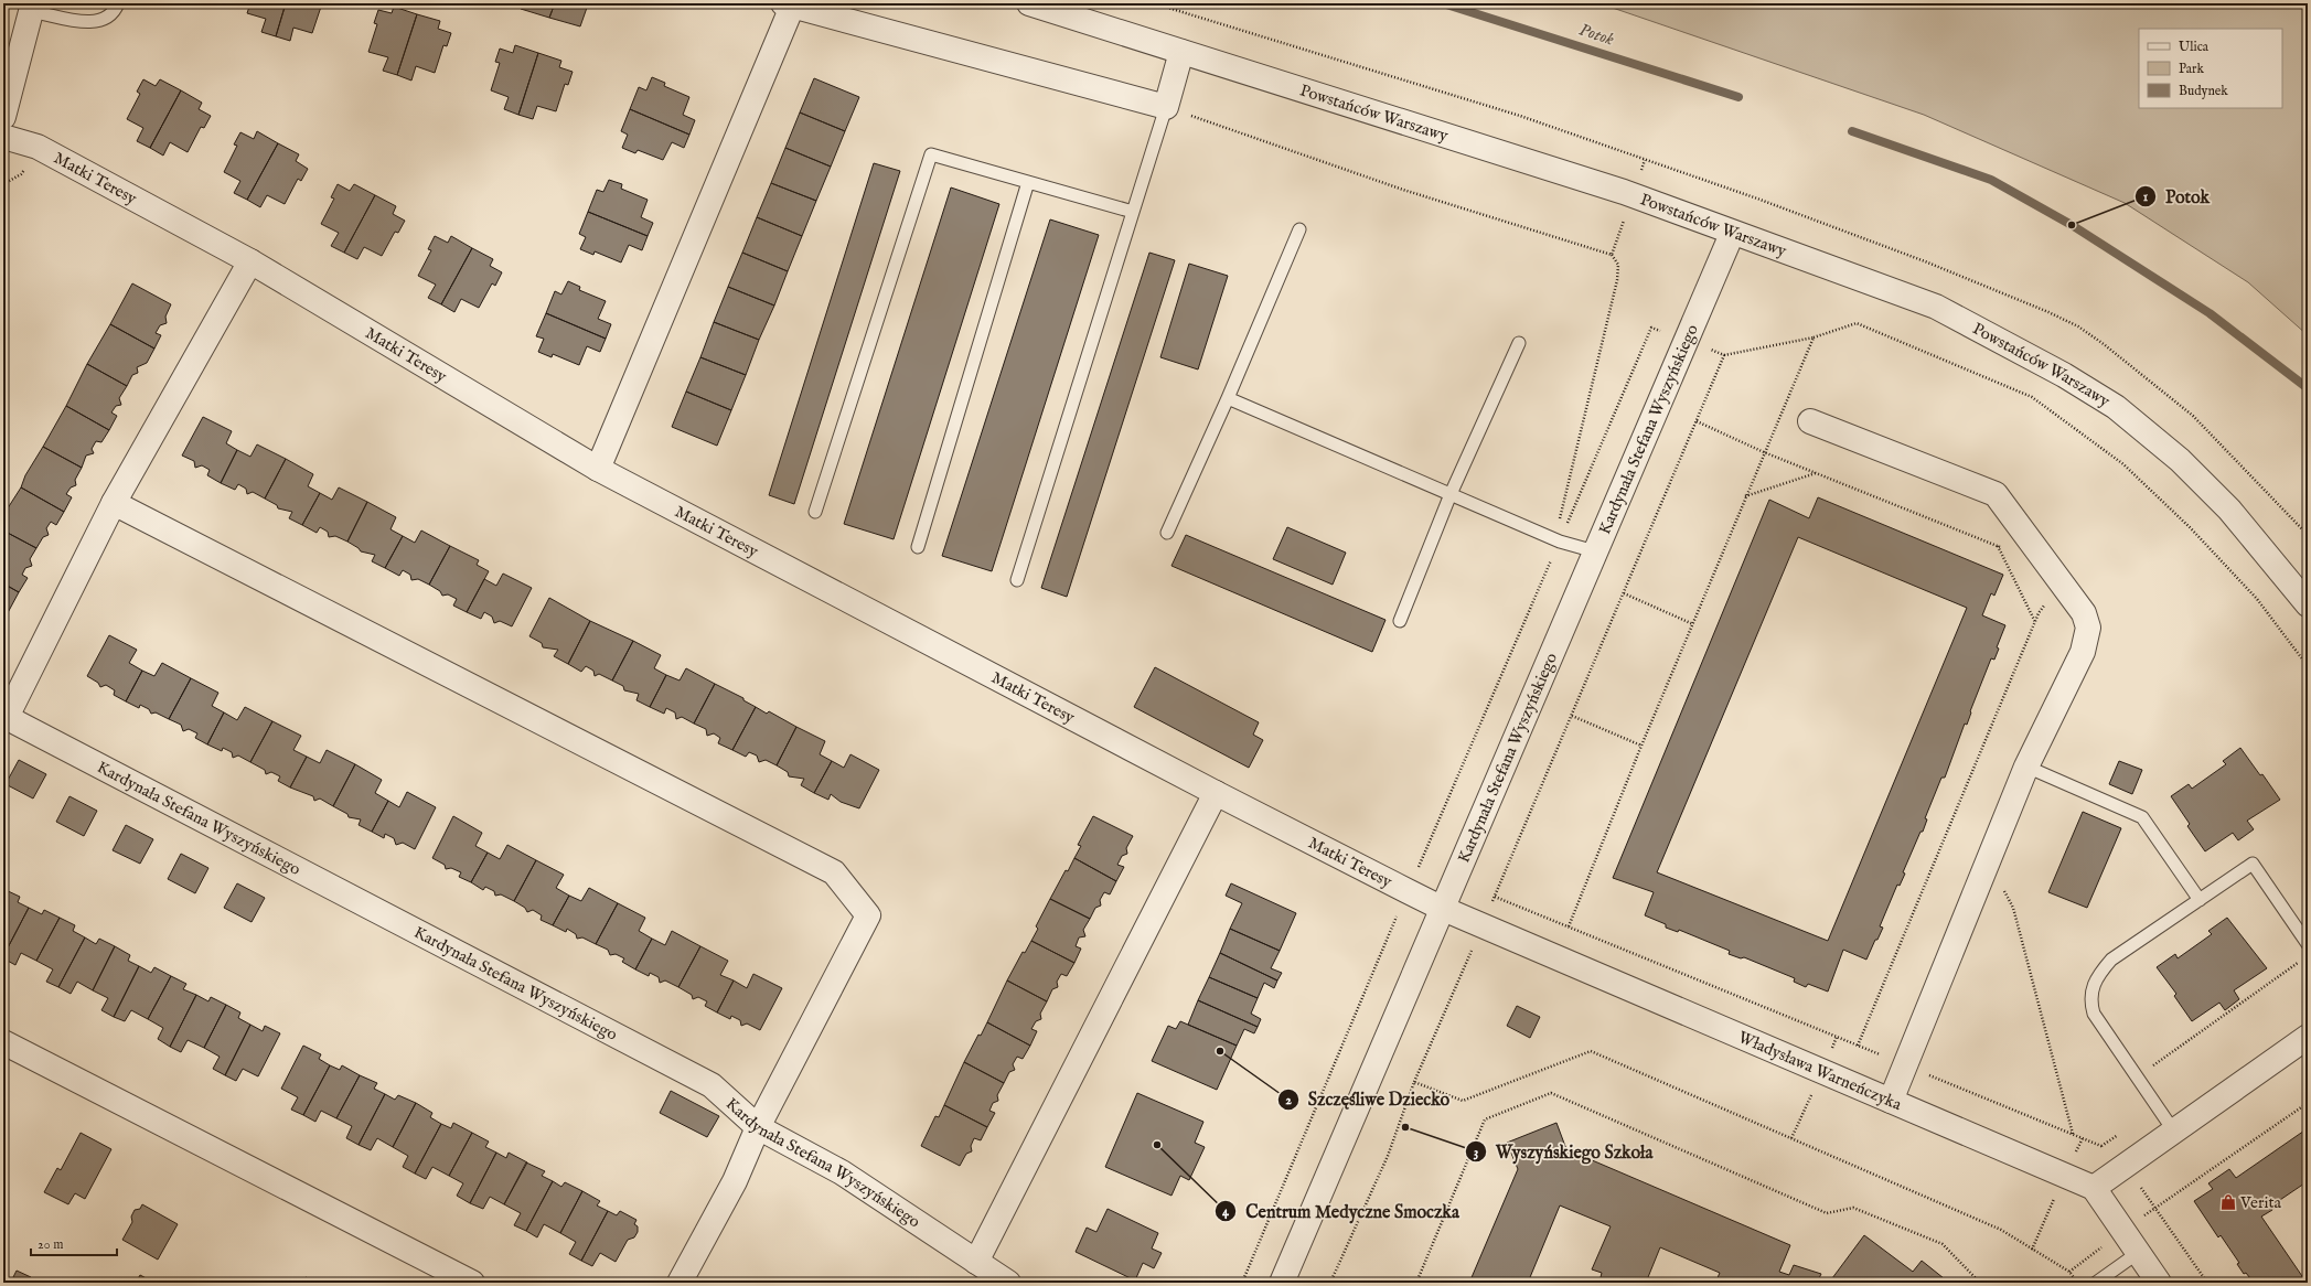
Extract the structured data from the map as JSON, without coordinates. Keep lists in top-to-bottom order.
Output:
{
  "streets": {
    "street": [
      "Powstańców Warszawy",
      "Matki Teresy",
      "Kardynała Stefana Wyszyńskiego",
      "Władysława Warneńczyka"
    ]
  },
  "crossings": [
    ["Powstańców Warszawy", "Kardynała Stefana Wyszyńskiego"],
    ["Matki Teresy", "Kardynała Stefana Wyszyńskiego"],
    ["Matki Teresy", "Władysława Warneńczyka"],
    ["Kardynała Stefana Wyszyńskiego", "Władysława Warneńczyka"]
  ],
  "water": ["Potok"],
  "places": {
    "other": [
      "Potok",
      "Szczęśliwe Dziecko",
      "Wyszyńskiego Szkoła",
      "Centrum Medyczne Smoczka"
    ],
    "shop": ["Verita"]
  },
  "legend": ["Ulica", "Park", "Budynek"],
  "scale_bar": "20 m"
}
